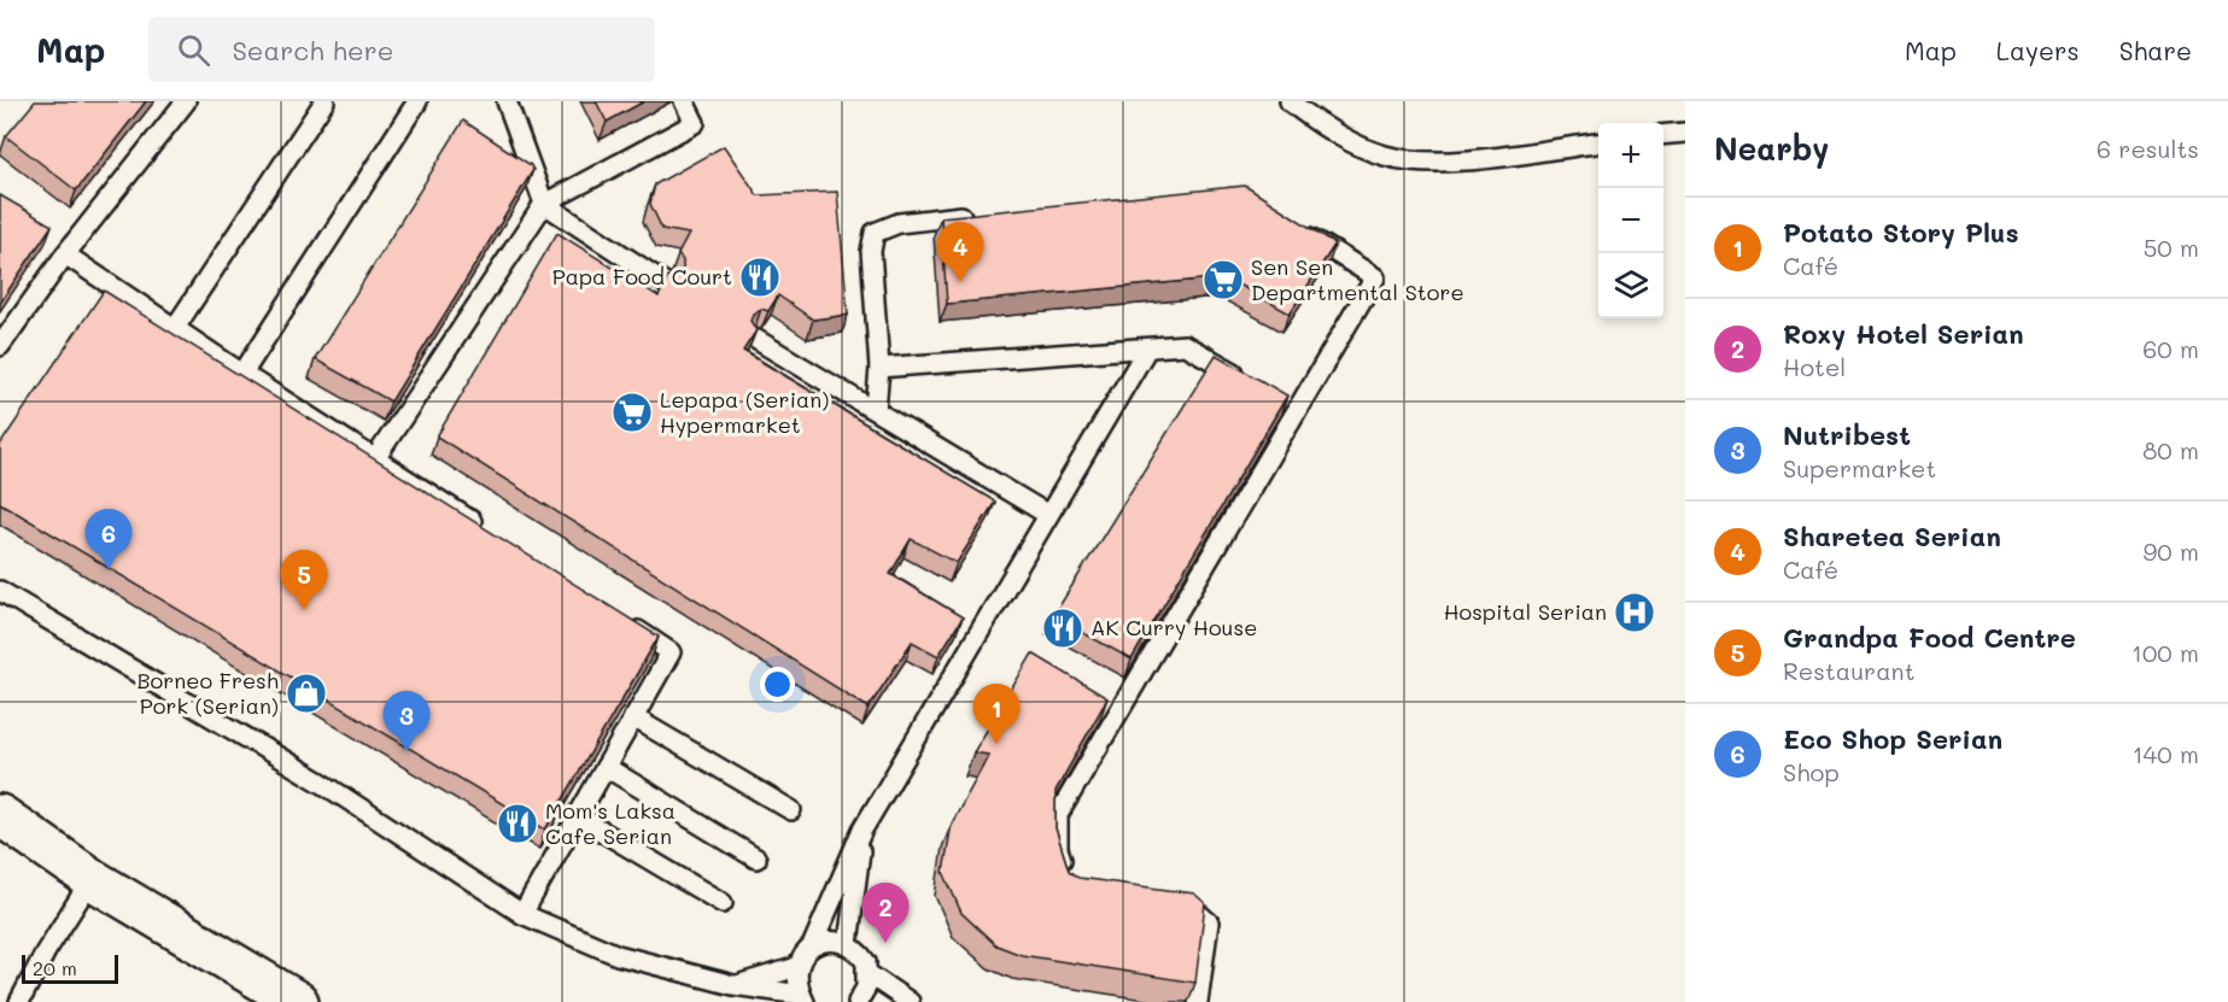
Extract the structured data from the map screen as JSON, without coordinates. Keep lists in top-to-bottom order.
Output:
{
  "places": {
    "restaurant": ["Papa Food Court", "AK Curry House", "Mom's Laksa Cafe Serian"],
    "supermarket": ["Sen Sen Departmental Store", "Lepapa (Serian) Hypermarket"],
    "hospital": ["Hospital Serian"],
    "shop": ["Borneo Fresh Pork (Serian)"]
  },
  "scale_bar": "20 m",
  "page": {
    "header": "Map",
    "search": "Search here",
    "nav": ["Map", "Layers", "Share"],
    "heading": ["Nearby", "6 results"],
    "map_buttons": ["+", "−"],
    "list": [
      {
        "mark": "1",
        "name": "Potato Story Plus",
        "note": "Café",
        "value": "50 m"
      },
      {
        "mark": "2",
        "name": "Roxy Hotel Serian",
        "note": "Hotel",
        "value": "60 m"
      },
      {
        "mark": "3",
        "name": "Nutribest",
        "note": "Supermarket",
        "value": "80 m"
      },
      {
        "mark": "4",
        "name": "Sharetea Serian",
        "note": "Café",
        "value": "90 m"
      },
      {
        "mark": "5",
        "name": "Grandpa Food Centre",
        "note": "Restaurant",
        "value": "100 m"
      },
      {
        "mark": "6",
        "name": "Eco Shop Serian",
        "note": "Shop",
        "value": "140 m"
      }
    ],
    "pins": [
      "4",
      "6",
      "5",
      "1",
      "3",
      "2"
    ],
    "scale": "20 m"
  }
}
